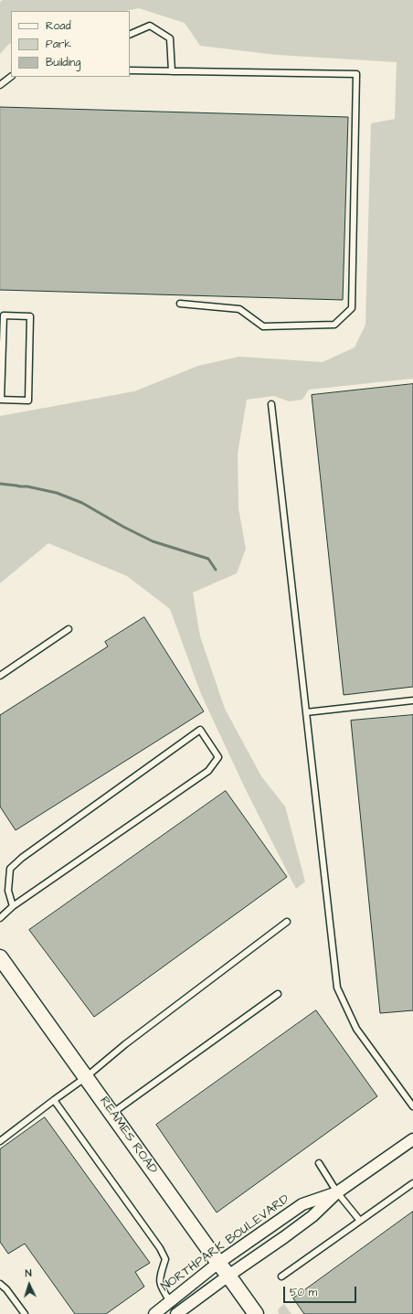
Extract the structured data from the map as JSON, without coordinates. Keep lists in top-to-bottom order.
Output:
{
  "streets": {
    "main road": ["REAMES ROAD"],
    "street": ["NORTHPARK BOULEVARD"]
  },
  "crossings": [
    ["REAMES ROAD", "NORTHPARK BOULEVARD"]
  ],
  "legend": ["Road", "Park", "Building"],
  "scale_bar": "50 m",
  "north": "top"
}
